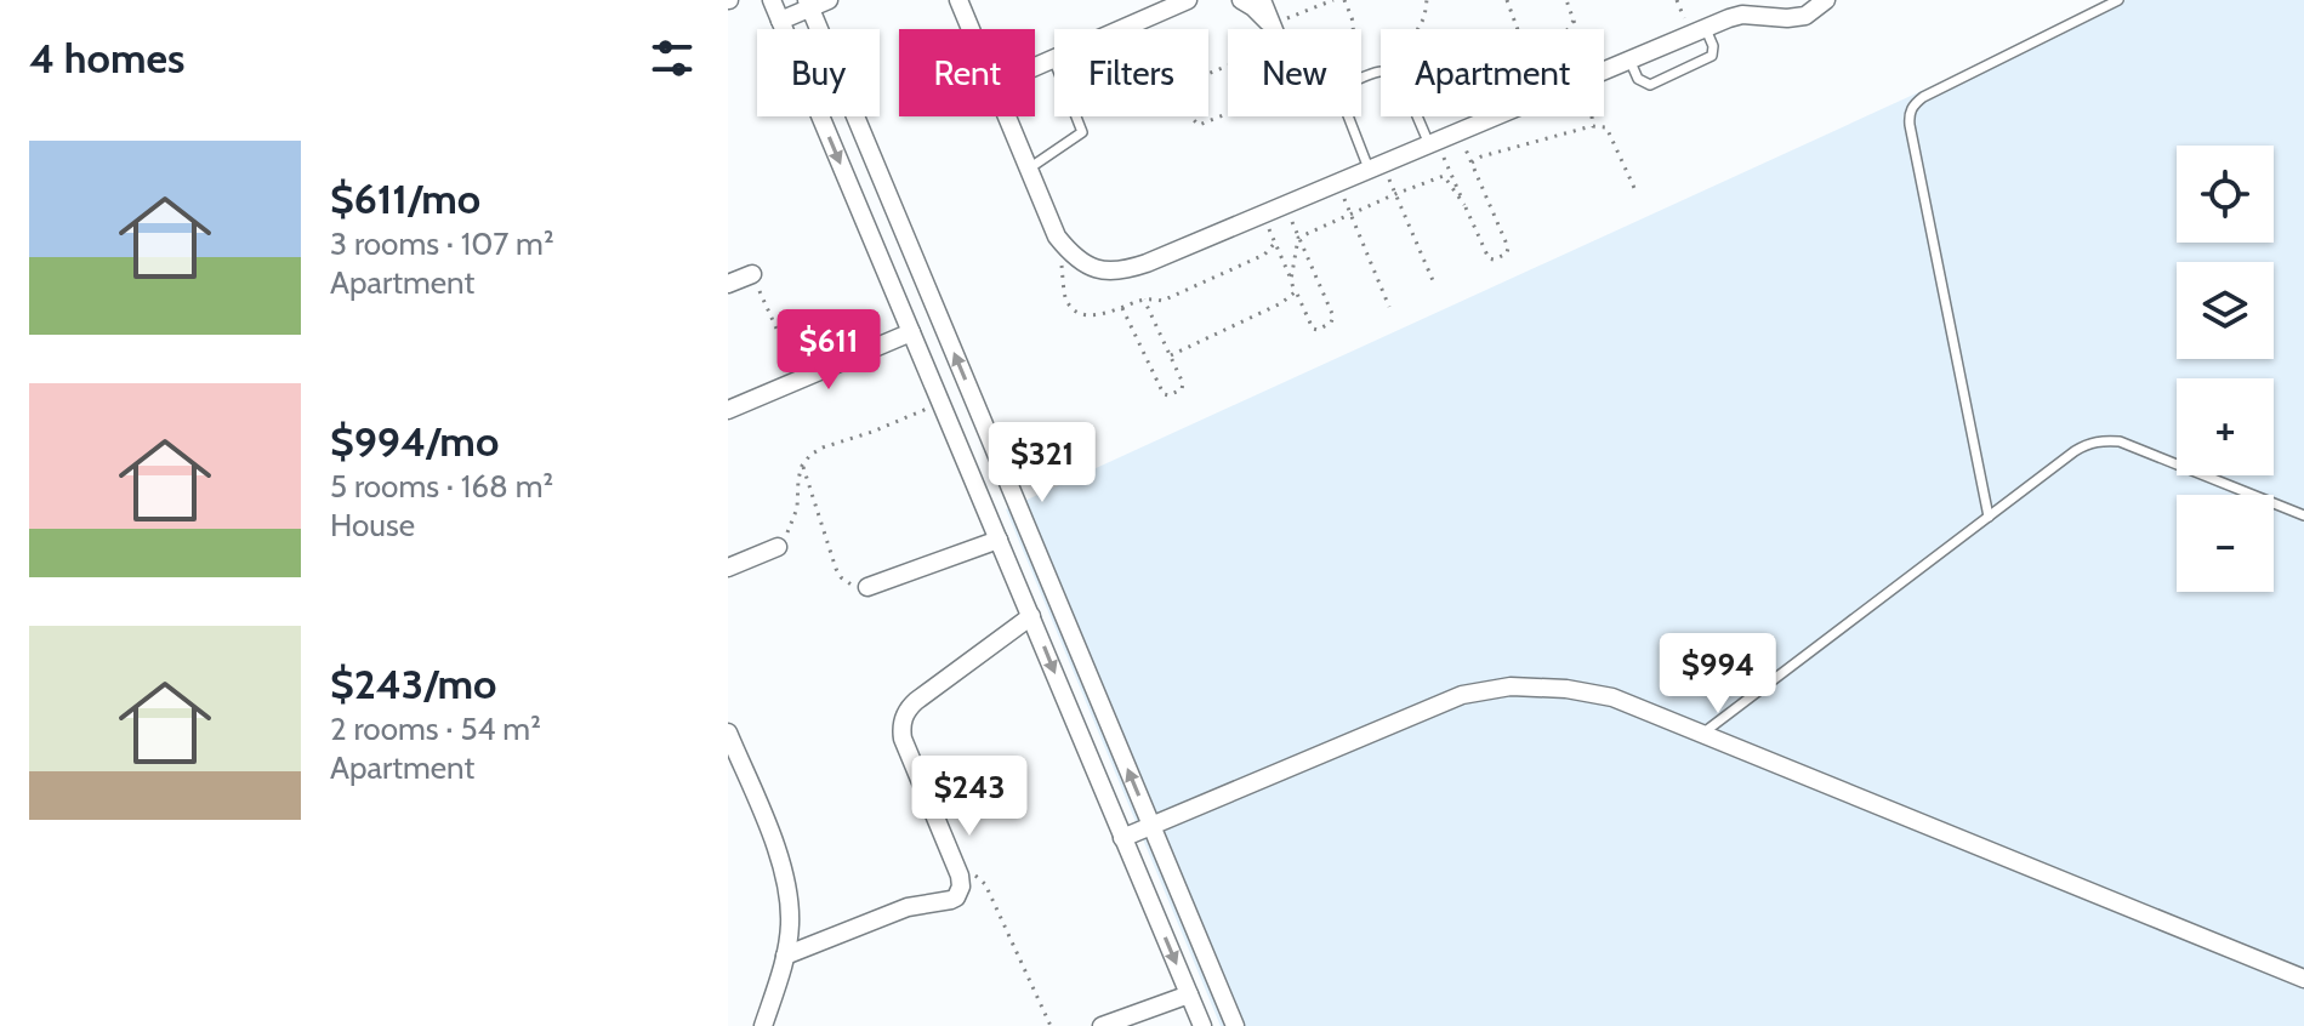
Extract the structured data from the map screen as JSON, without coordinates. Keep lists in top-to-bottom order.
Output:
{
  "page": {
    "heading": "4 homes",
    "chip": [
      "Buy",
      "Rent",
      "Filters",
      "New",
      "Apartment"
    ],
    "list": [
      {
        "name": "$611/mo",
        "note": "3 rooms · 107 m² · Apartment"
      },
      {
        "name": "$994/mo",
        "note": "5 rooms · 168 m² · House"
      },
      {
        "name": "$243/mo",
        "note": "2 rooms · 54 m² · Apartment"
      }
    ],
    "map_buttons": ["+", "−"],
    "price": [
      "$611",
      "$321",
      "$994",
      "$243"
    ]
  }
}
